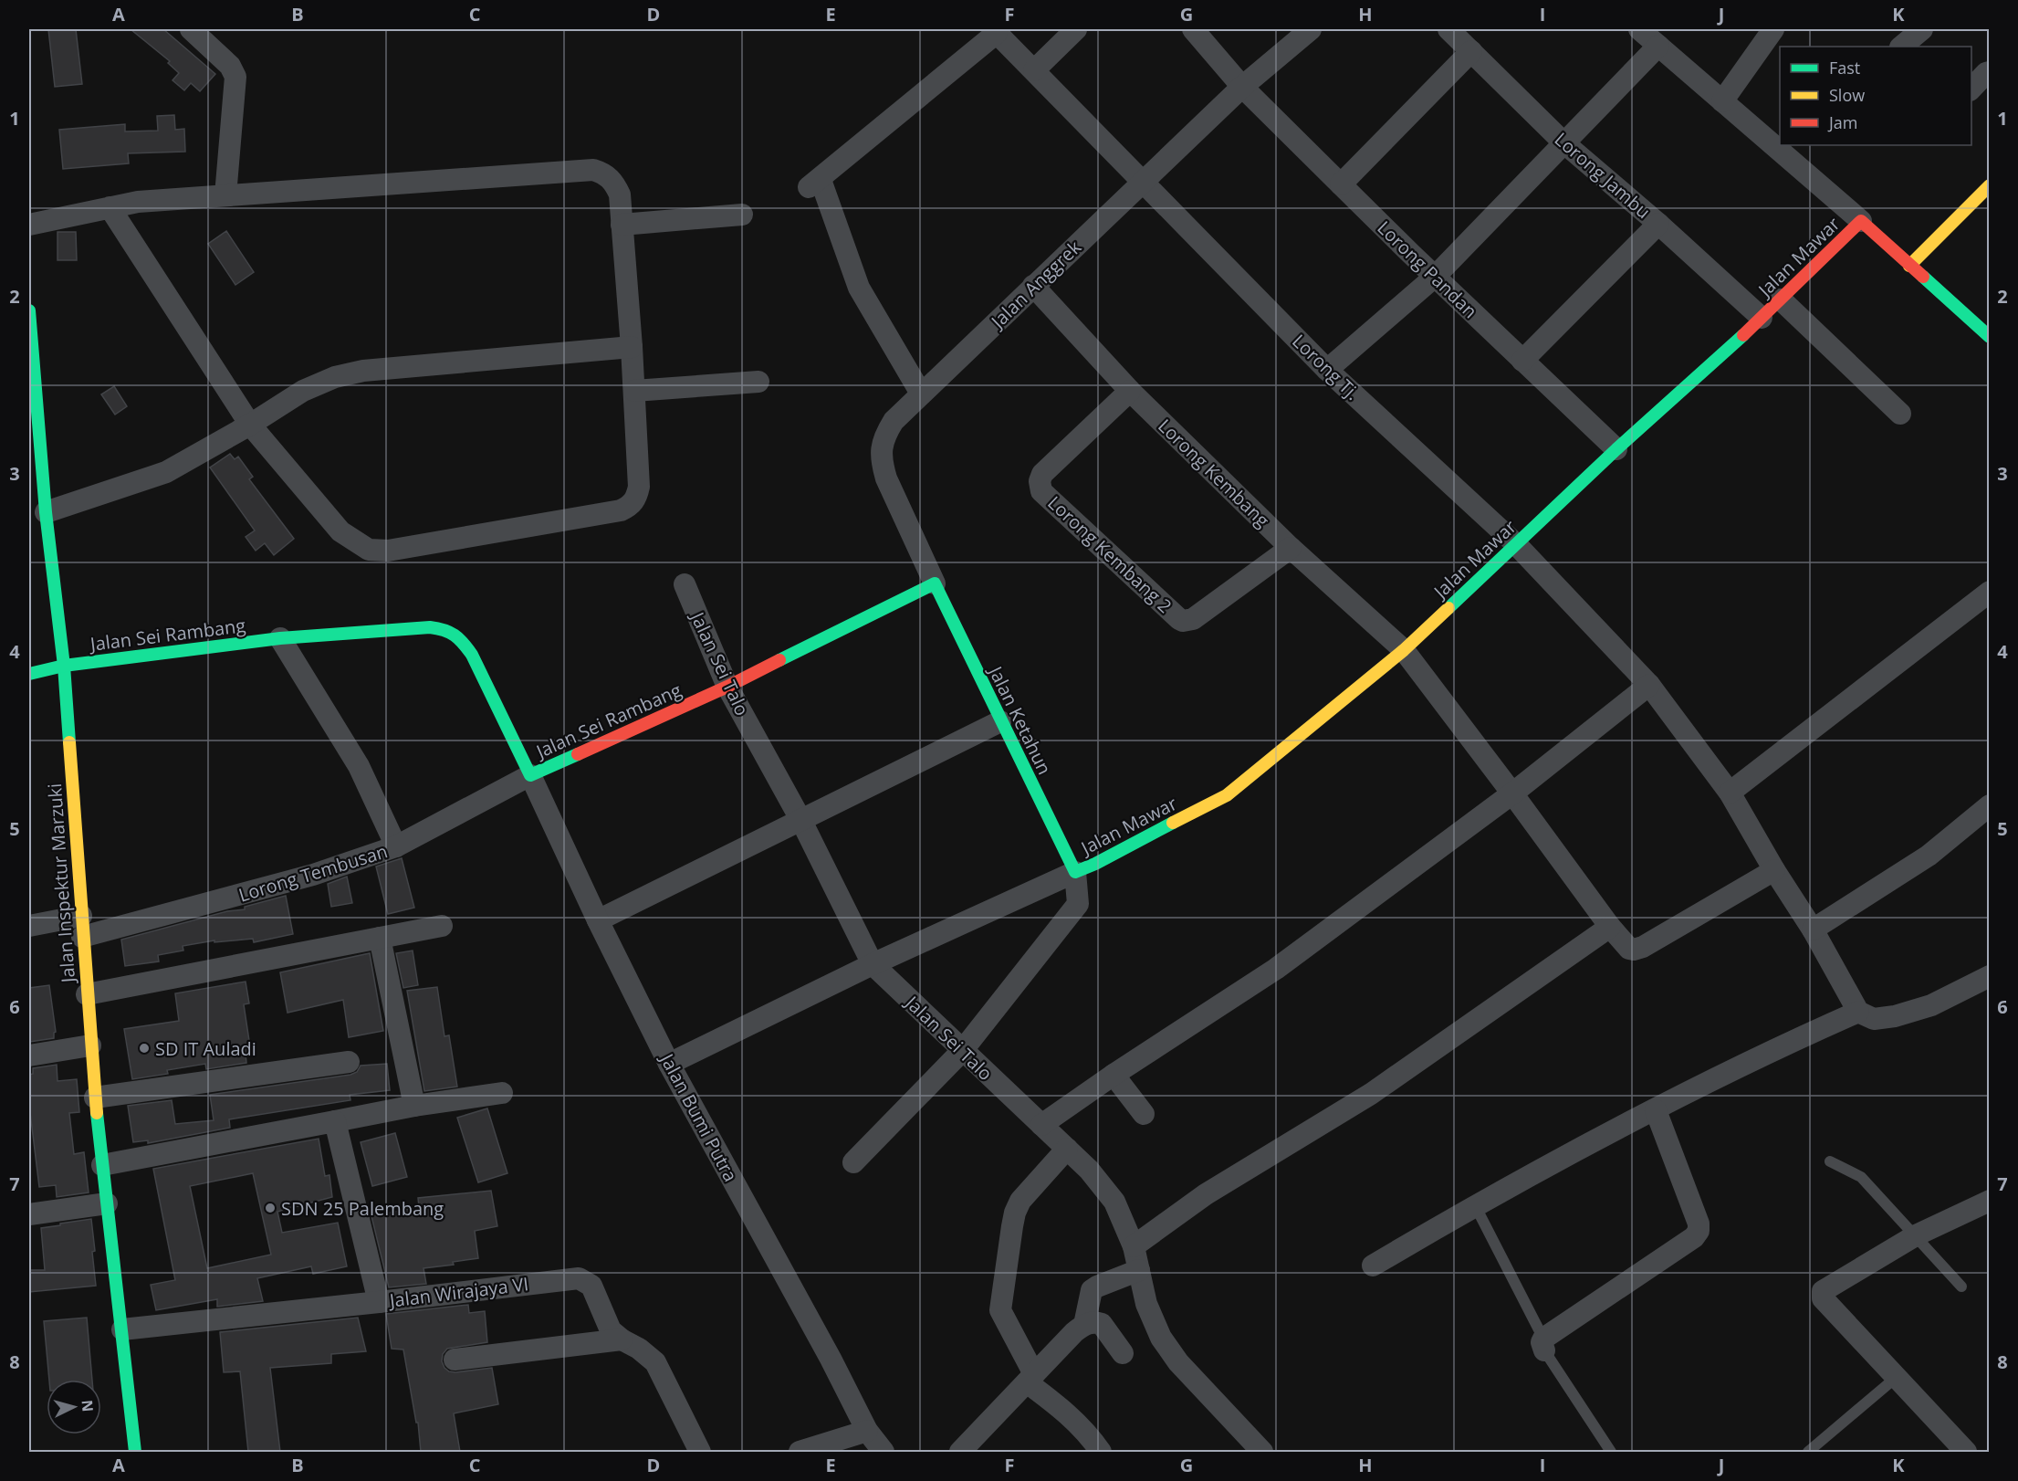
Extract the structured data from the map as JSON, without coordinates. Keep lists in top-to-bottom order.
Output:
{
  "streets": {
    "street": [
      "Lorong Jambu",
      "Jalan Mawar",
      "Lorong Pandan",
      "Jalan Anggrek",
      "Lorong Tj.",
      "Lorong Kembang",
      "Lorong Kembang 2",
      "Jalan Sei Rambang",
      "Jalan Sei Talo",
      "Jalan Ketahun",
      "Lorong Tembusan",
      "Jalan Inspektur Marzuki",
      "Jalan Bumi Putra",
      "Jalan Wirajaya VI"
    ]
  },
  "crossings": [
    ["Lorong Jambu", "Jalan Mawar"],
    ["Jalan Mawar", "Lorong Pandan"],
    ["Jalan Mawar", "Lorong Tj."],
    ["Jalan Mawar", "Lorong Kembang"],
    ["Jalan Mawar", "Jalan Ketahun"],
    ["Lorong Pandan", "Jalan Anggrek"],
    ["Jalan Anggrek", "Lorong Tj."],
    ["Jalan Anggrek", "Lorong Kembang"],
    ["Jalan Anggrek", "Jalan Sei Rambang"],
    ["Jalan Anggrek", "Jalan Ketahun"],
    ["Lorong Tj.", "Lorong Kembang"],
    ["Lorong Kembang", "Lorong Kembang 2"],
    ["Jalan Sei Rambang", "Jalan Sei Talo"],
    ["Jalan Sei Rambang", "Jalan Ketahun"],
    ["Jalan Sei Rambang", "Lorong Tembusan"],
    ["Jalan Sei Rambang", "Jalan Inspektur Marzuki"],
    ["Jalan Sei Rambang", "Jalan Bumi Putra"],
    ["Lorong Tembusan", "Jalan Inspektur Marzuki"],
    ["Lorong Tembusan", "Jalan Bumi Putra"],
    ["Jalan Inspektur Marzuki", "Jalan Wirajaya VI"]
  ],
  "places": ["SD IT Auladi", "SDN 25 Palembang"],
  "legend": ["Fast", "Slow", "Jam"],
  "north": "right",
  "grid": {
    "columns": [
      "A",
      "B",
      "C",
      "D",
      "E",
      "F",
      "G",
      "H",
      "I",
      "J",
      "K"
    ],
    "rows": [
      "1",
      "2",
      "3",
      "4",
      "5",
      "6",
      "7",
      "8"
    ]
  }
}
